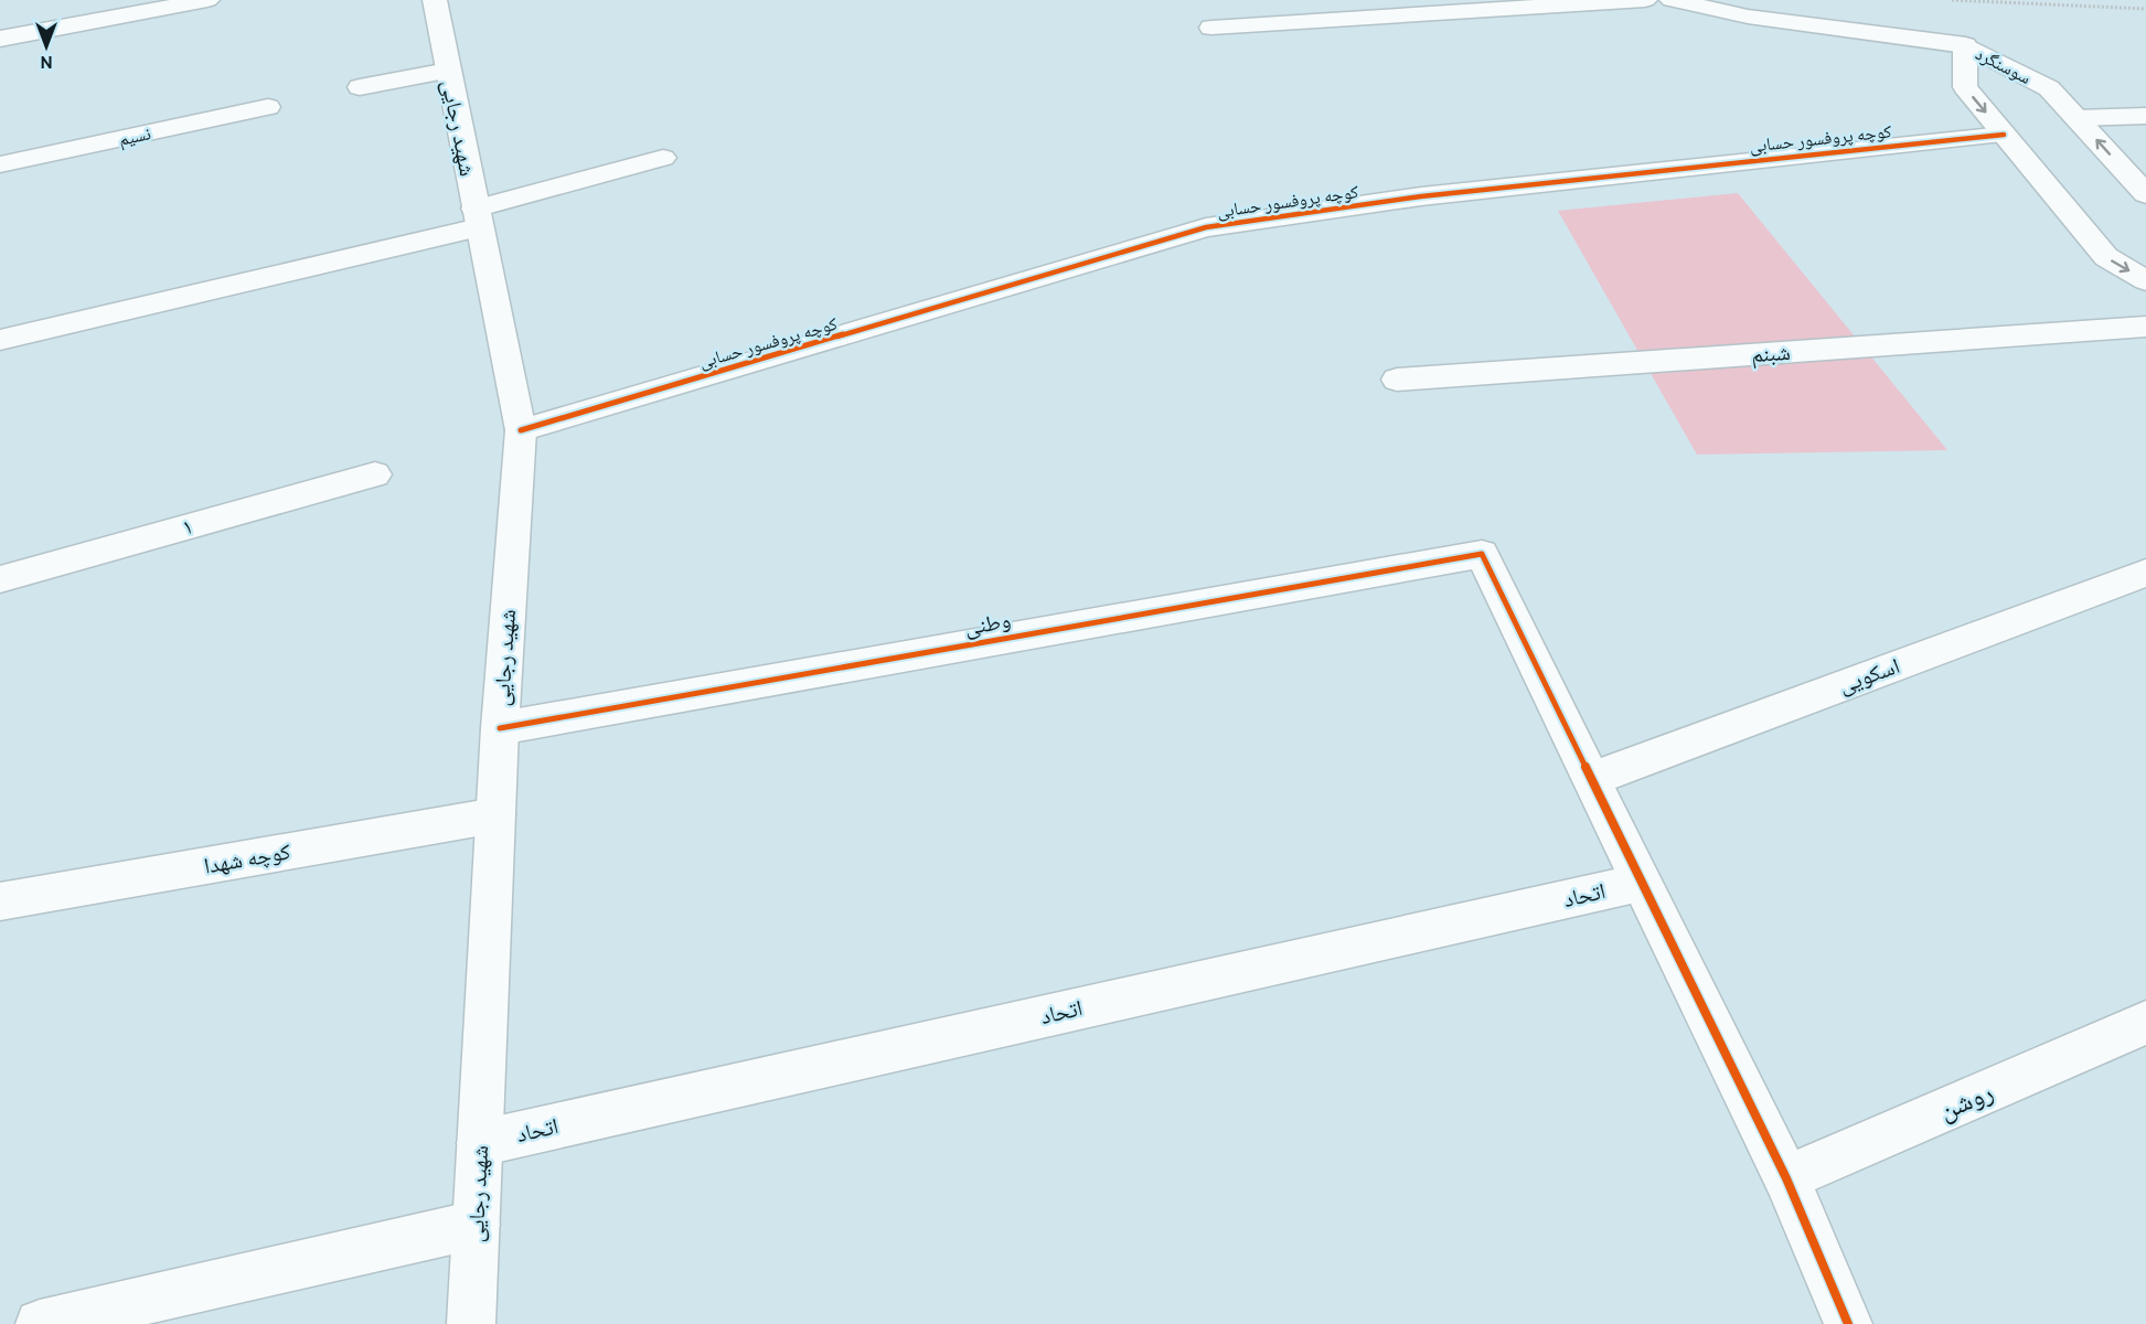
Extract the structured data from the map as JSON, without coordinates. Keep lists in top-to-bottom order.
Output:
{
  "streets": {
    "street": [
      "سوسنگرد",
      "شهید رجایی",
      "نسیم",
      "کوچه پروفسور حسابی",
      "شبنم",
      "۱",
      "وطنی",
      "اسکویی",
      "کوچه شهدا",
      "اتحاد",
      "روشن"
    ]
  },
  "crossings": [
    ["سوسنگرد", "کوچه پروفسور حسابی"],
    ["شهید رجایی", "کوچه پروفسور حسابی"],
    ["شهید رجایی", "وطنی"],
    ["شهید رجایی", "کوچه شهدا"],
    ["شهید رجایی", "اتحاد"],
    ["وطنی", "اسکویی"]
  ],
  "north": "bottom"
}
